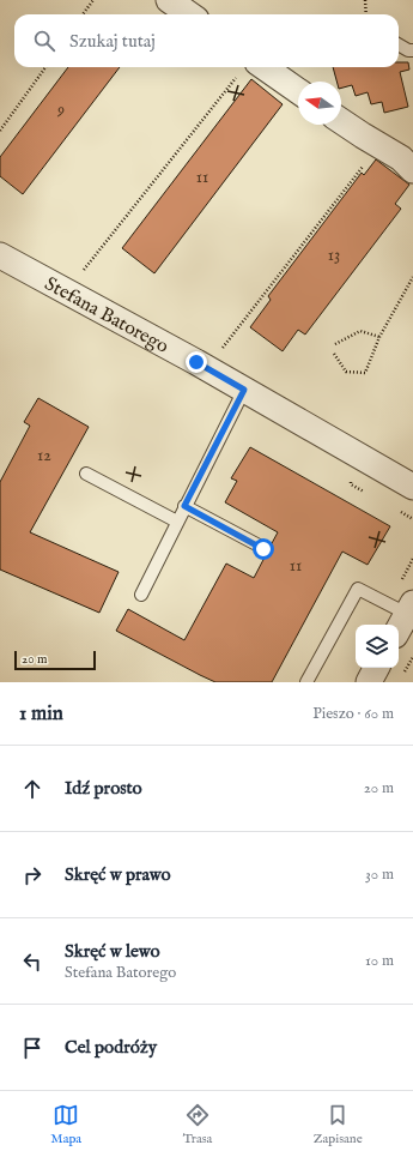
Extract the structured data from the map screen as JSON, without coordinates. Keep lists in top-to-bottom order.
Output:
{
  "streets": {
    "street": ["Stefana Batorego"]
  },
  "house_numbers": [
    "9",
    "11",
    "13",
    "12",
    "11"
  ],
  "scale_bar": "20 m",
  "north": "left",
  "page": {
    "search": "Szukaj tutaj",
    "scale": "20 m",
    "heading": ["1 min", "Pieszo · 60 m"],
    "list": [
      ["Idź prosto", "20 m"],
      ["Skręć w prawo", "30 m"],
      ["Skręć w lewo", "Stefana Batorego", "10 m"],
      "Cel podróży"
    ],
    "nav": ["Mapa", "Trasa", "Zapisane"]
  }
}
